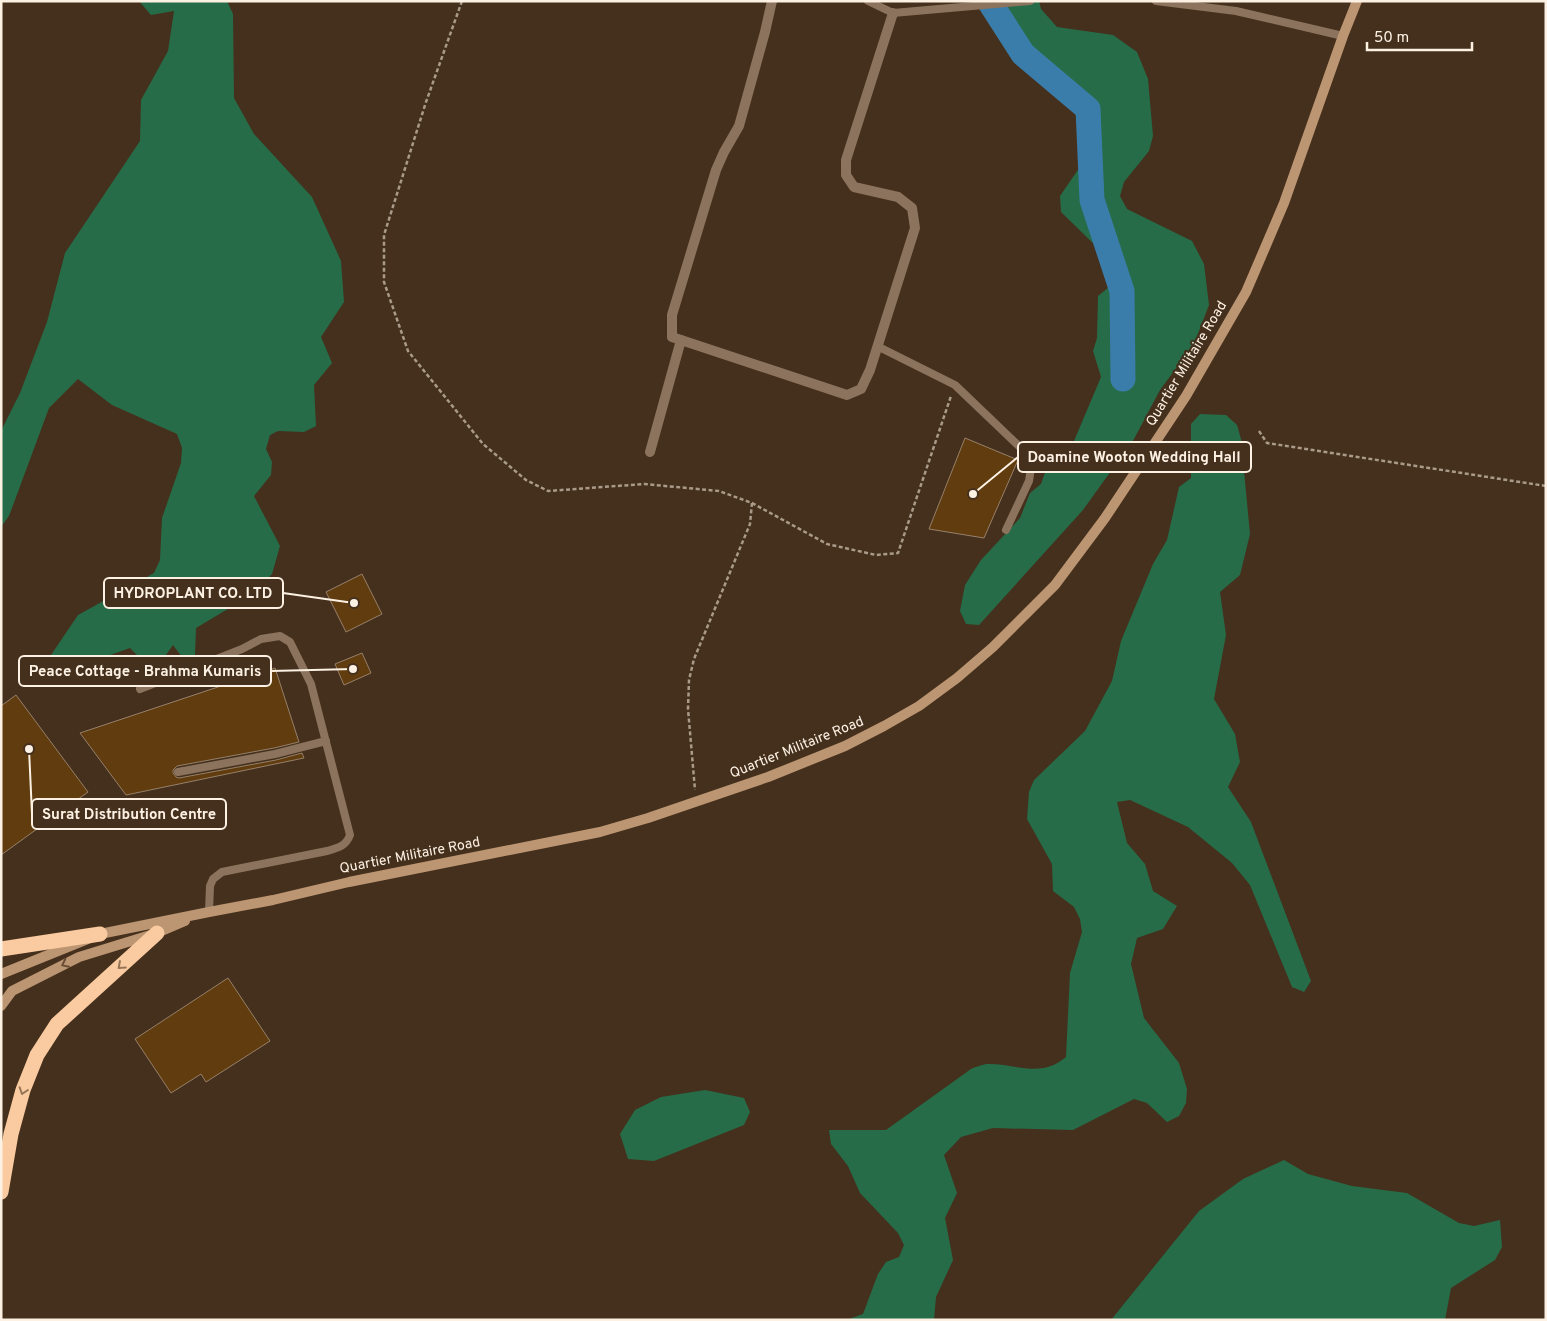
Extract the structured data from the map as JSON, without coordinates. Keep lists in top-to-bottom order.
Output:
{
  "streets": {
    "main road": ["Quartier Militaire Road"]
  },
  "places": [
    "Doamine Wooton Wedding Hall",
    "HYDROPLANT CO. LTD",
    "Peace Cottage - Brahma Kumaris",
    "Surat Distribution Centre"
  ],
  "scale_bar": "50 m"
}
